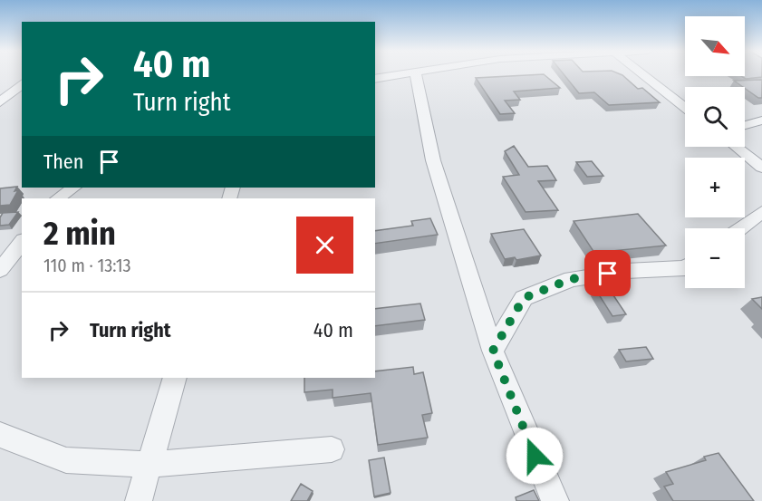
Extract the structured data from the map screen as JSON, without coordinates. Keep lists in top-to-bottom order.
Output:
{
  "north": "bottom right",
  "page": {
    "map_buttons": ["+", "−"],
    "turn": ["40 m", "Turn right"],
    "then": "Then",
    "heading": ["2 min", "110 m · 13:13"],
    "list": [
      {
        "name": "Turn right",
        "value": "40 m"
      }
    ]
  }
}
